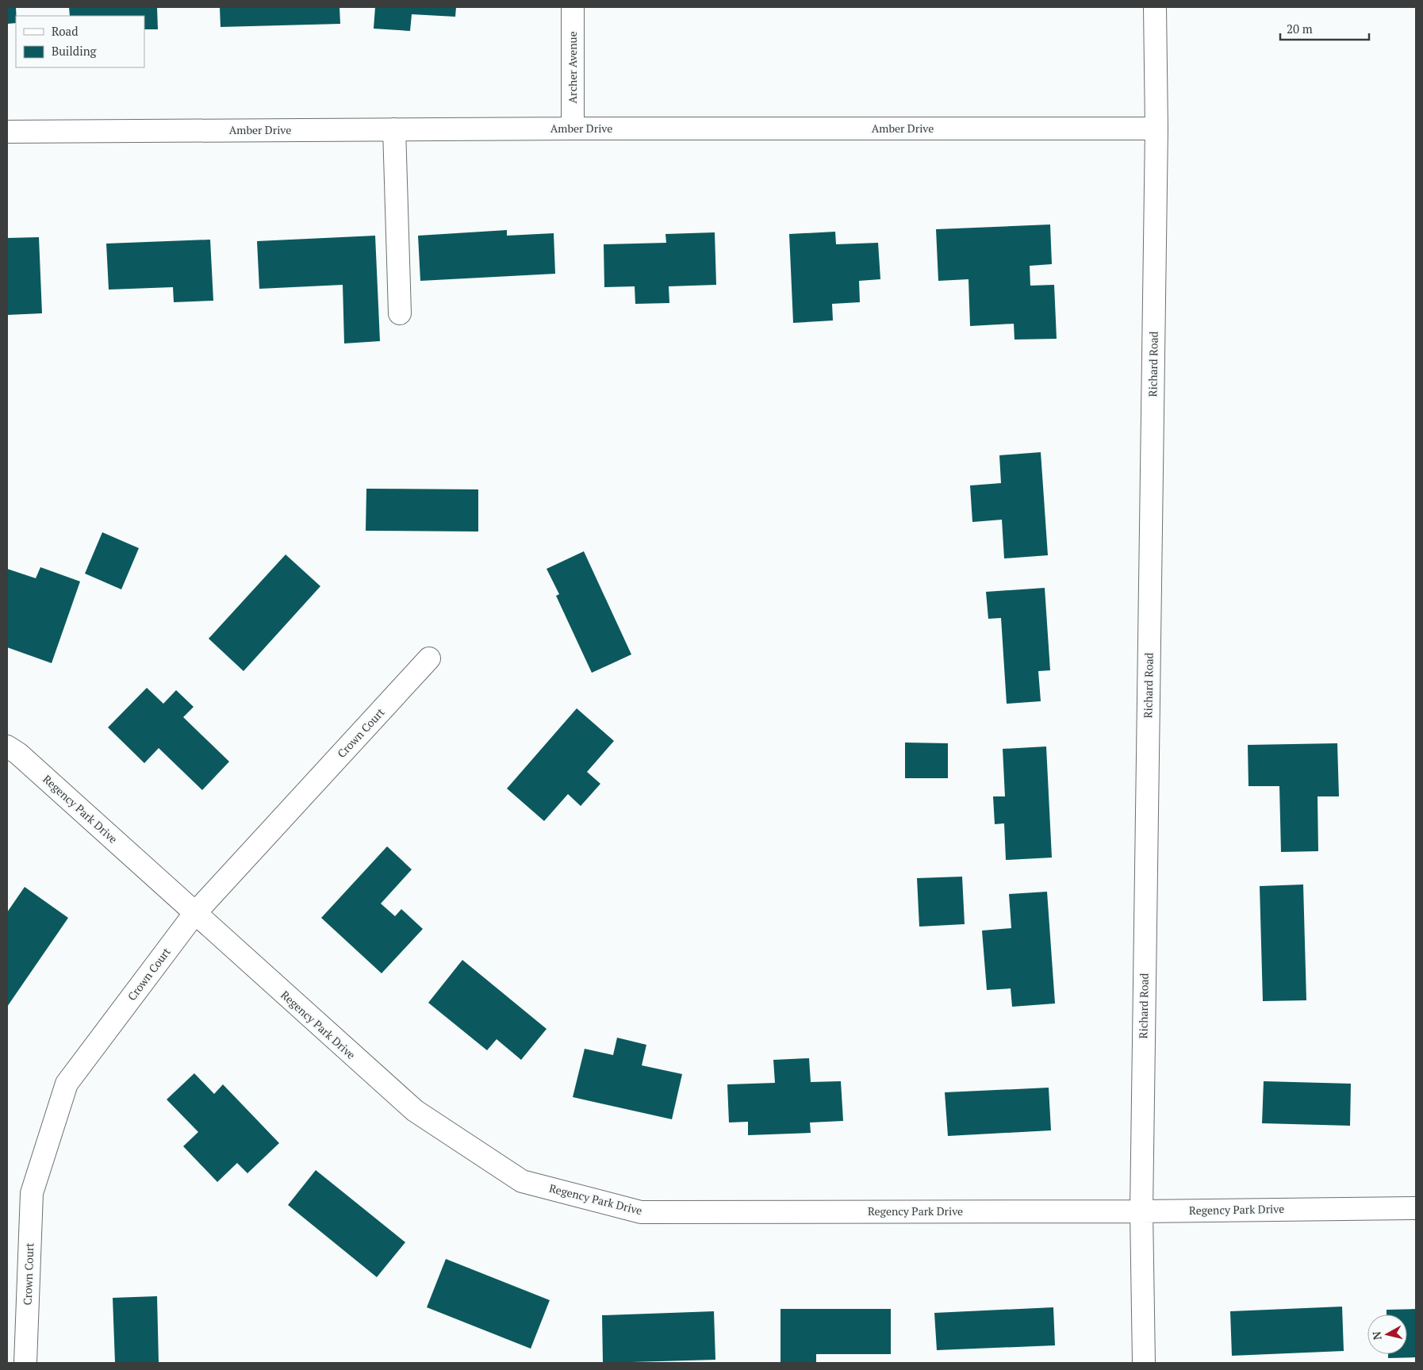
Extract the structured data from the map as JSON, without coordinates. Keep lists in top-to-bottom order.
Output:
{
  "streets": {
    "street": [
      "Archer Avenue",
      "Amber Drive",
      "Richard Road",
      "Crown Court",
      "Regency Park Drive"
    ]
  },
  "crossings": [
    ["Archer Avenue", "Amber Drive"],
    ["Amber Drive", "Richard Road"],
    ["Richard Road", "Regency Park Drive"],
    ["Crown Court", "Regency Park Drive"]
  ],
  "legend": ["Road", "Building"],
  "scale_bar": "20 m",
  "north": "left"
}
